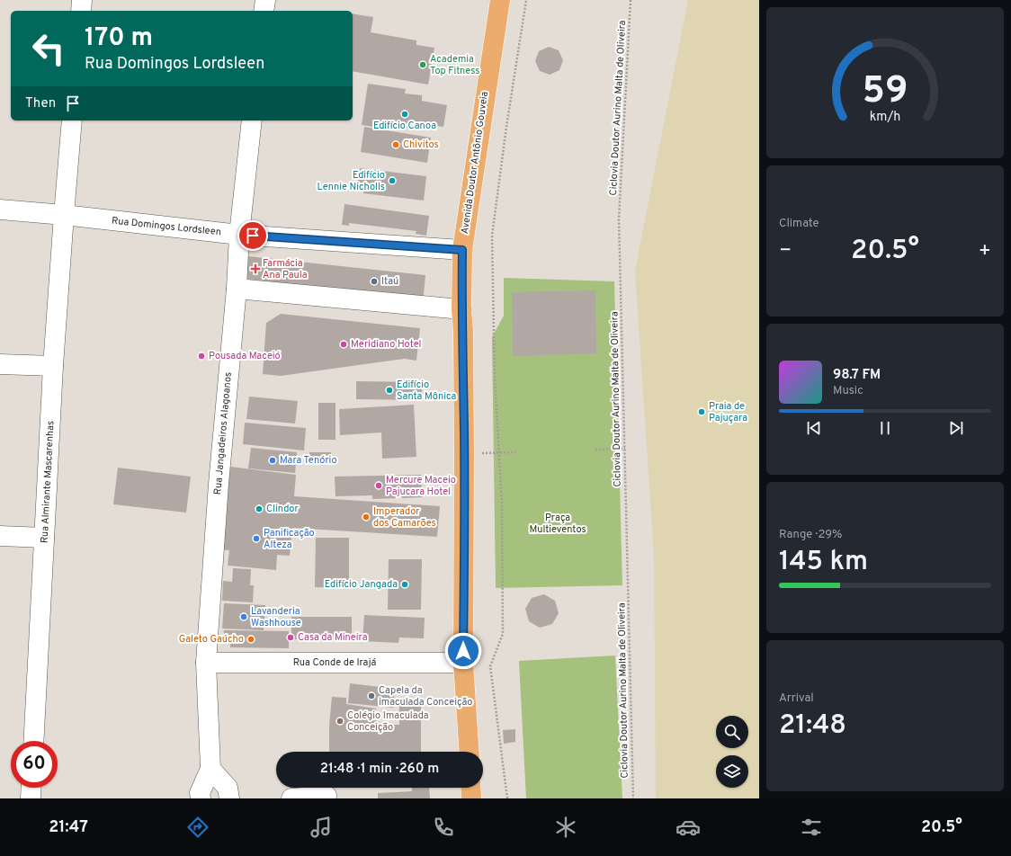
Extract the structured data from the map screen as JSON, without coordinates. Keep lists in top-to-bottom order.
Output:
{
  "streets": {
    "main road": ["Avenida Doutor Antônio Gouveia"],
    "street": [
      "Rua Domingos Lordsleen",
      "Rua Jangadeiros Alagoanos",
      "Rua Almirante Mascarenhas",
      "Rua Conde de Irajá"
    ],
    "path": ["Ciclovia Doutor Aurino Malta de Oliveira"]
  },
  "crossings": [
    ["Avenida Doutor Antônio Gouveia", "Rua Domingos Lordsleen"],
    ["Avenida Doutor Antônio Gouveia", "Rua Conde de Irajá"],
    ["Rua Domingos Lordsleen", "Rua Jangadeiros Alagoanos"],
    ["Rua Domingos Lordsleen", "Rua Almirante Mascarenhas"],
    ["Rua Jangadeiros Alagoanos", "Rua Conde de Irajá"]
  ],
  "parks": ["Praça Multieventos"],
  "places": {
    "other": [
      "Academia Top Fitness",
      "Edifício Canoa",
      "Chivitos",
      "Edifício Lennie Nicholls",
      "Itaú",
      "Meridiano Hotel",
      "Pousada Maceió",
      "Edifício Santa Mônica",
      "Praia de Pajuçara",
      "Mara Tenório",
      "Mercure Maceio Pajucara Hotel",
      "Clindor",
      "Imperador dos Camarões",
      "Panificação Alteza",
      "Edifício Jangada",
      "Lavanderia Washhouse",
      "Casa da Mineira",
      "Galeto Gaúcho",
      "Capela da imaculada Conceição",
      "Colégio Imaculada Conceição"
    ],
    "health": ["Farmácia Ana Paula"]
  },
  "page": {
    "turn": ["170 m", "Rua Domingos Lordsleen"],
    "then": "Then",
    "tile": [
      "Climate",
      ["Range · 29%", "145 km"],
      ["Arrival", "21:48"]
    ],
    "heat": ["−", "20.5°", "+"],
    "song": ["98.7 FM", "Music"],
    "limit": "60",
    "trip": "21:48 · 1 min · 260 m",
    "tabs": ["21:47", "20.5°"],
    "gauge": ["59", "km/h"]
  }
}
